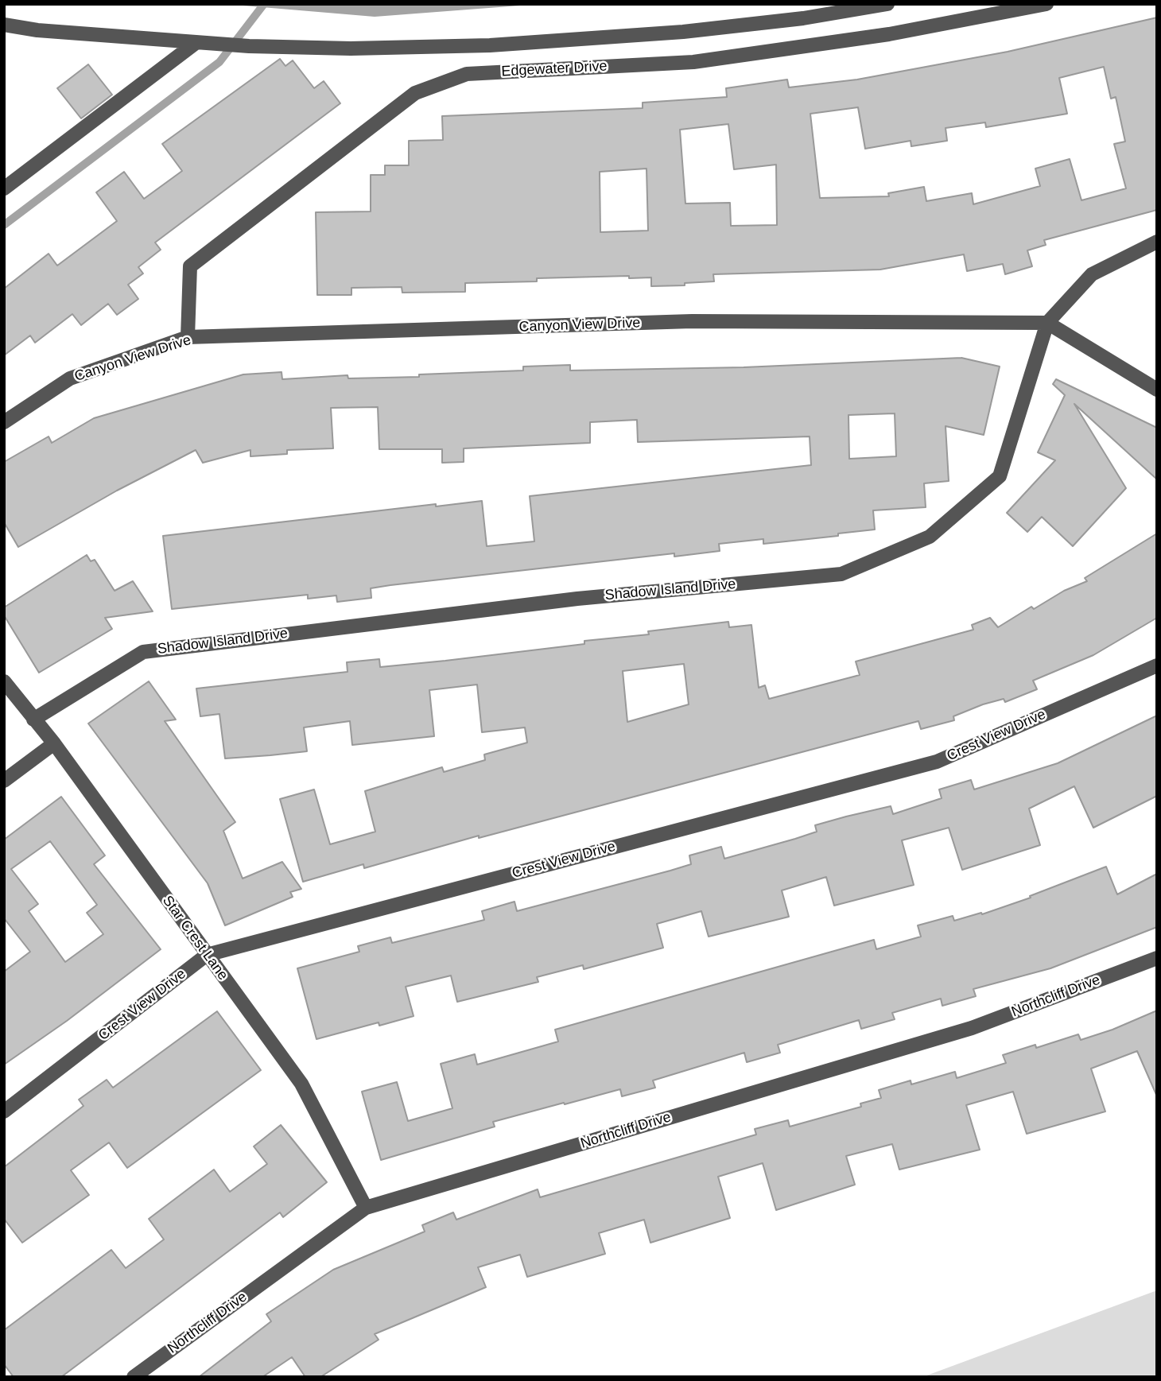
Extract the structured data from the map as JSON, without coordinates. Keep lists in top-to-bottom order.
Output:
{
  "streets": {
    "street": [
      "Edgewater Drive",
      "Canyon View Drive",
      "Shadow Island Drive",
      "Crest View Drive",
      "Star Crest Lane",
      "Northcliff Drive"
    ]
  },
  "crossings": [
    ["Edgewater Drive", "Canyon View Drive"],
    ["Canyon View Drive", "Shadow Island Drive"],
    ["Shadow Island Drive", "Star Crest Lane"],
    ["Crest View Drive", "Star Crest Lane"],
    ["Star Crest Lane", "Northcliff Drive"]
  ]
}
